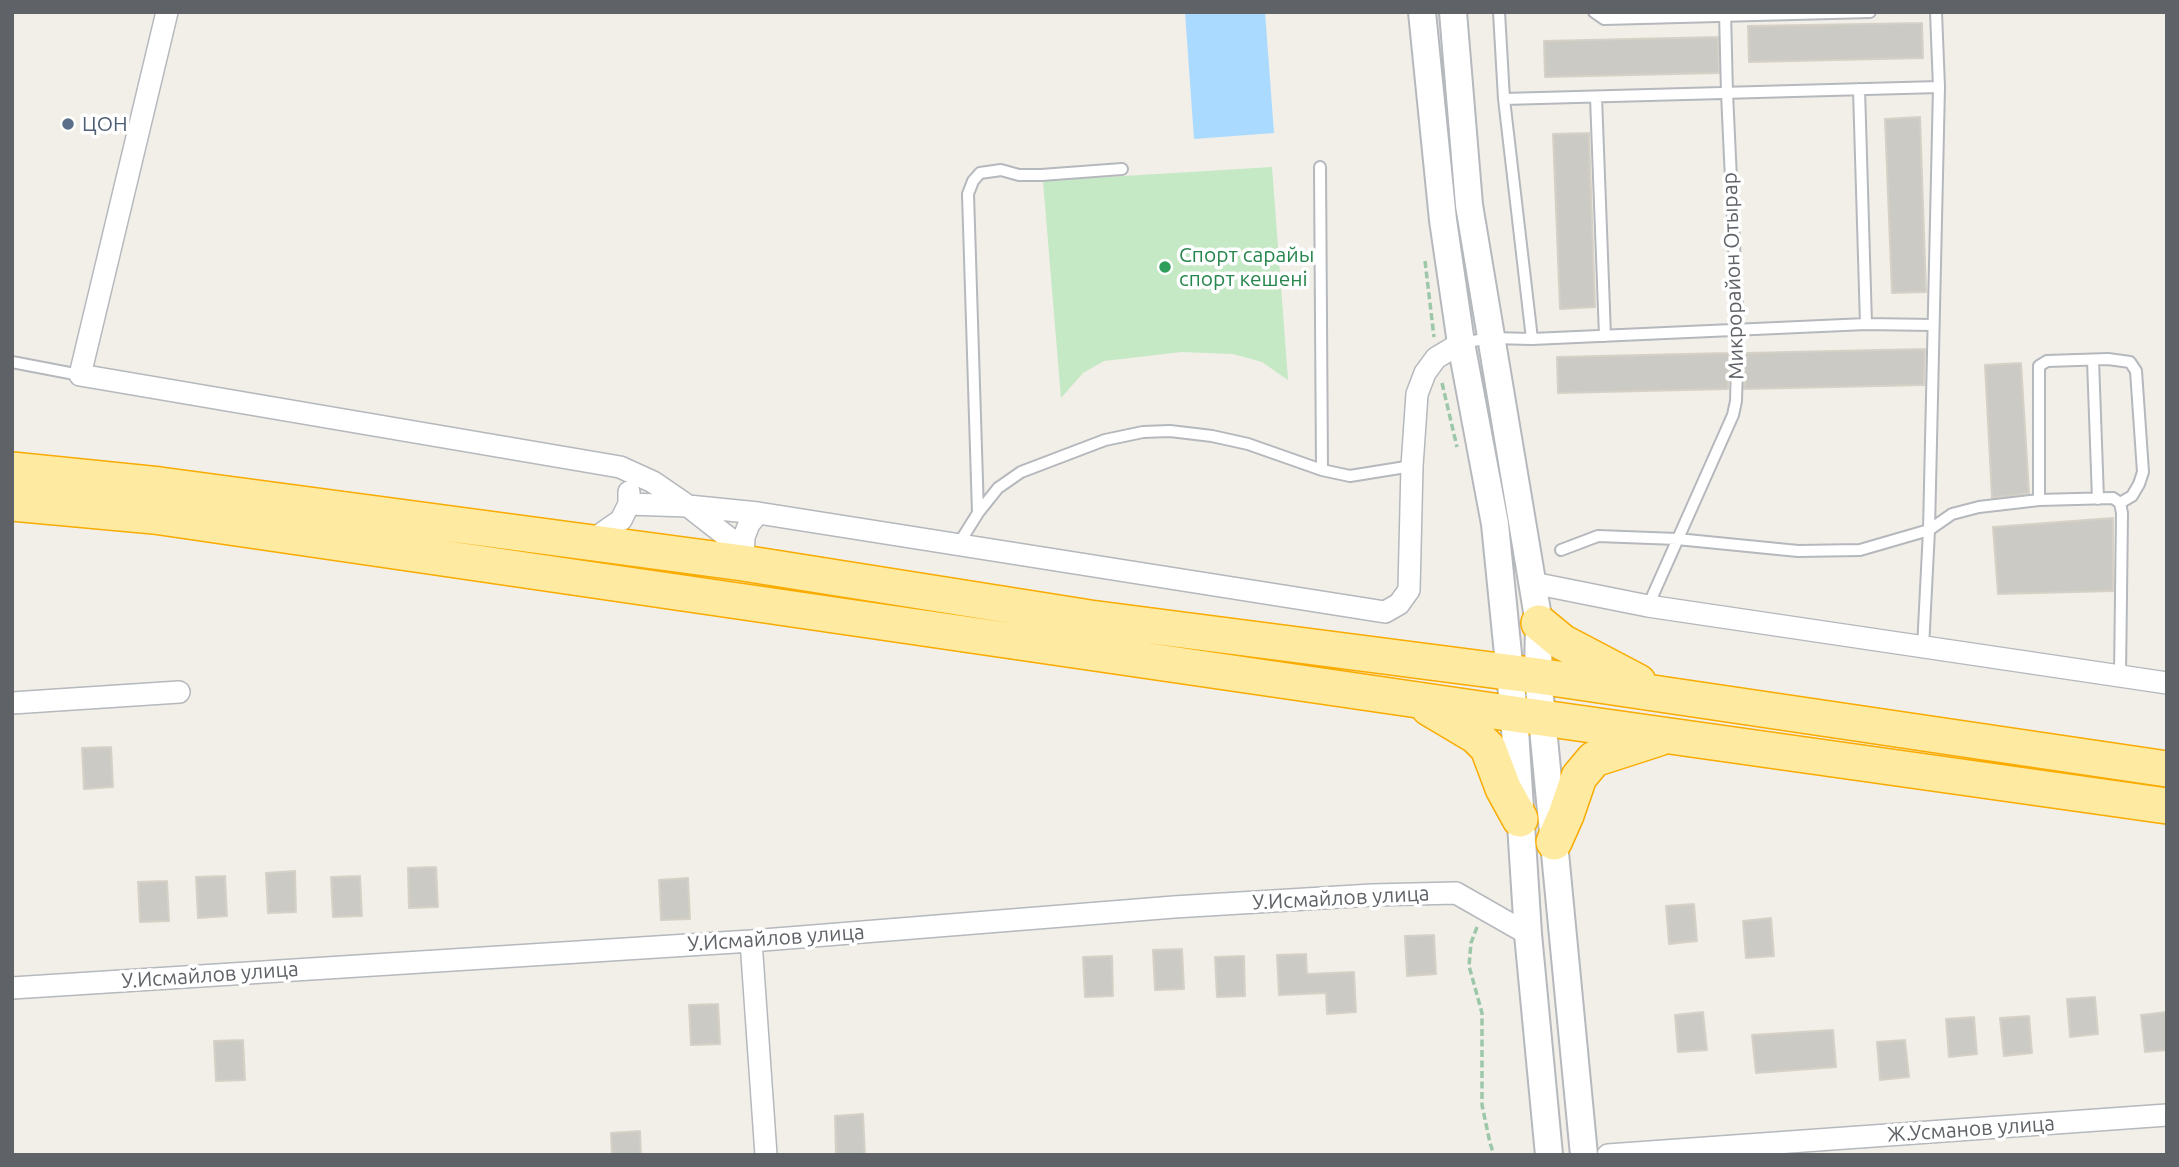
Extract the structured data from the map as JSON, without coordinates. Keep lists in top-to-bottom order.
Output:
{
  "streets": {
    "street": ["У.Исмайлов улица", "Ж.Усманов улица"],
    "lane": ["Микрорайон Отырар"]
  },
  "places": ["ЦОН", "Спорт сарайы спорт кешені"]
}
